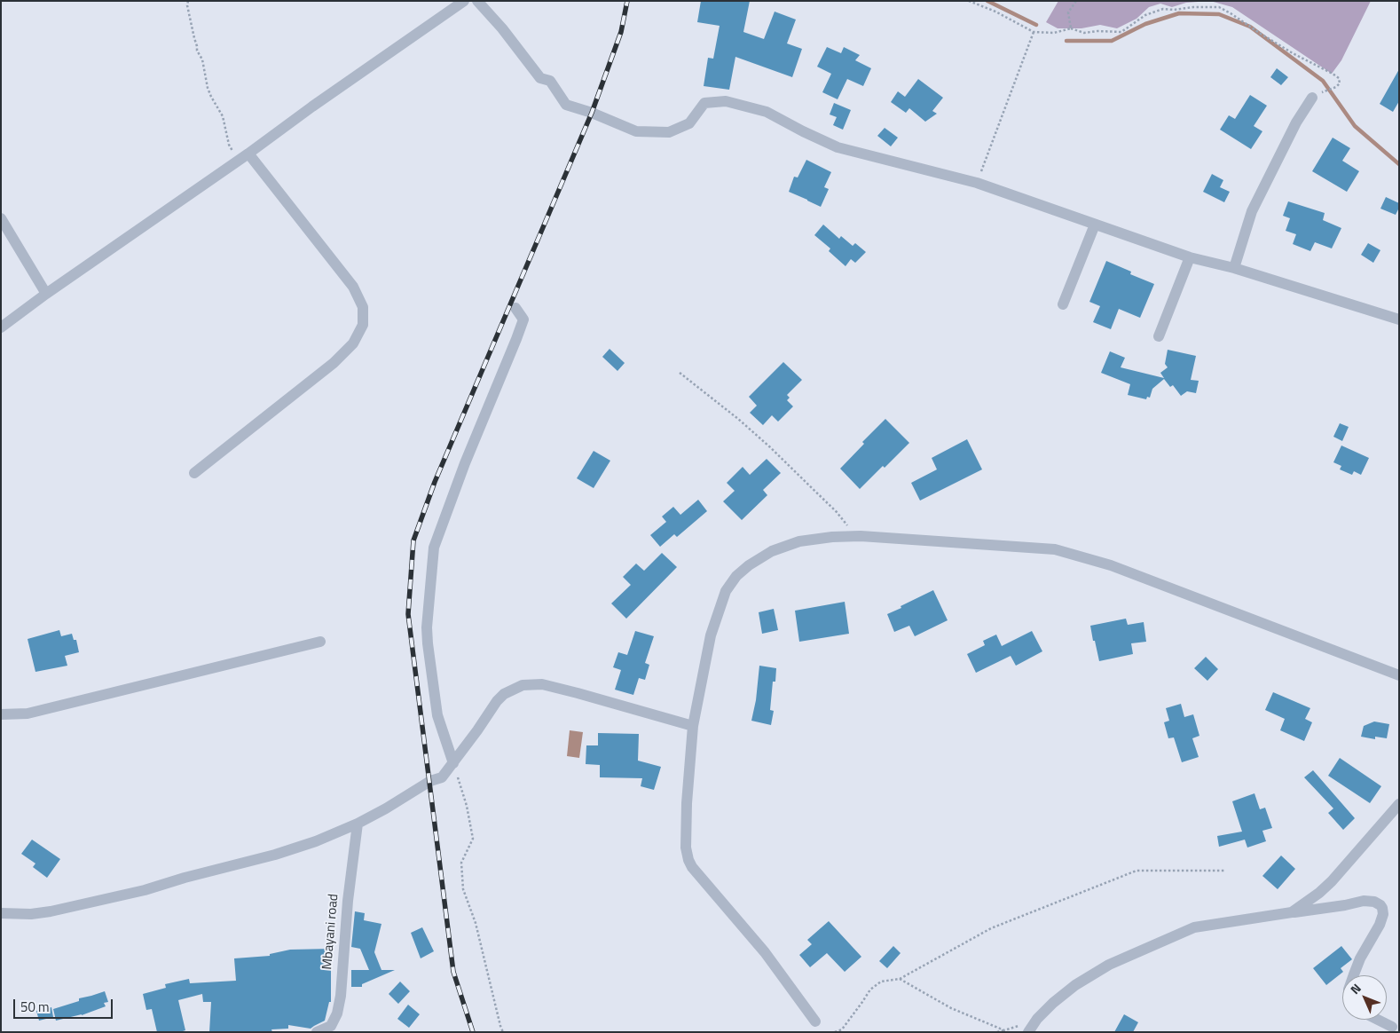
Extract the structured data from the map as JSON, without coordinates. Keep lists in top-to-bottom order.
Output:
{
  "streets": {
    "street": ["Mbayani road"]
  },
  "scale_bar": "50 m",
  "north": "top left"
}
